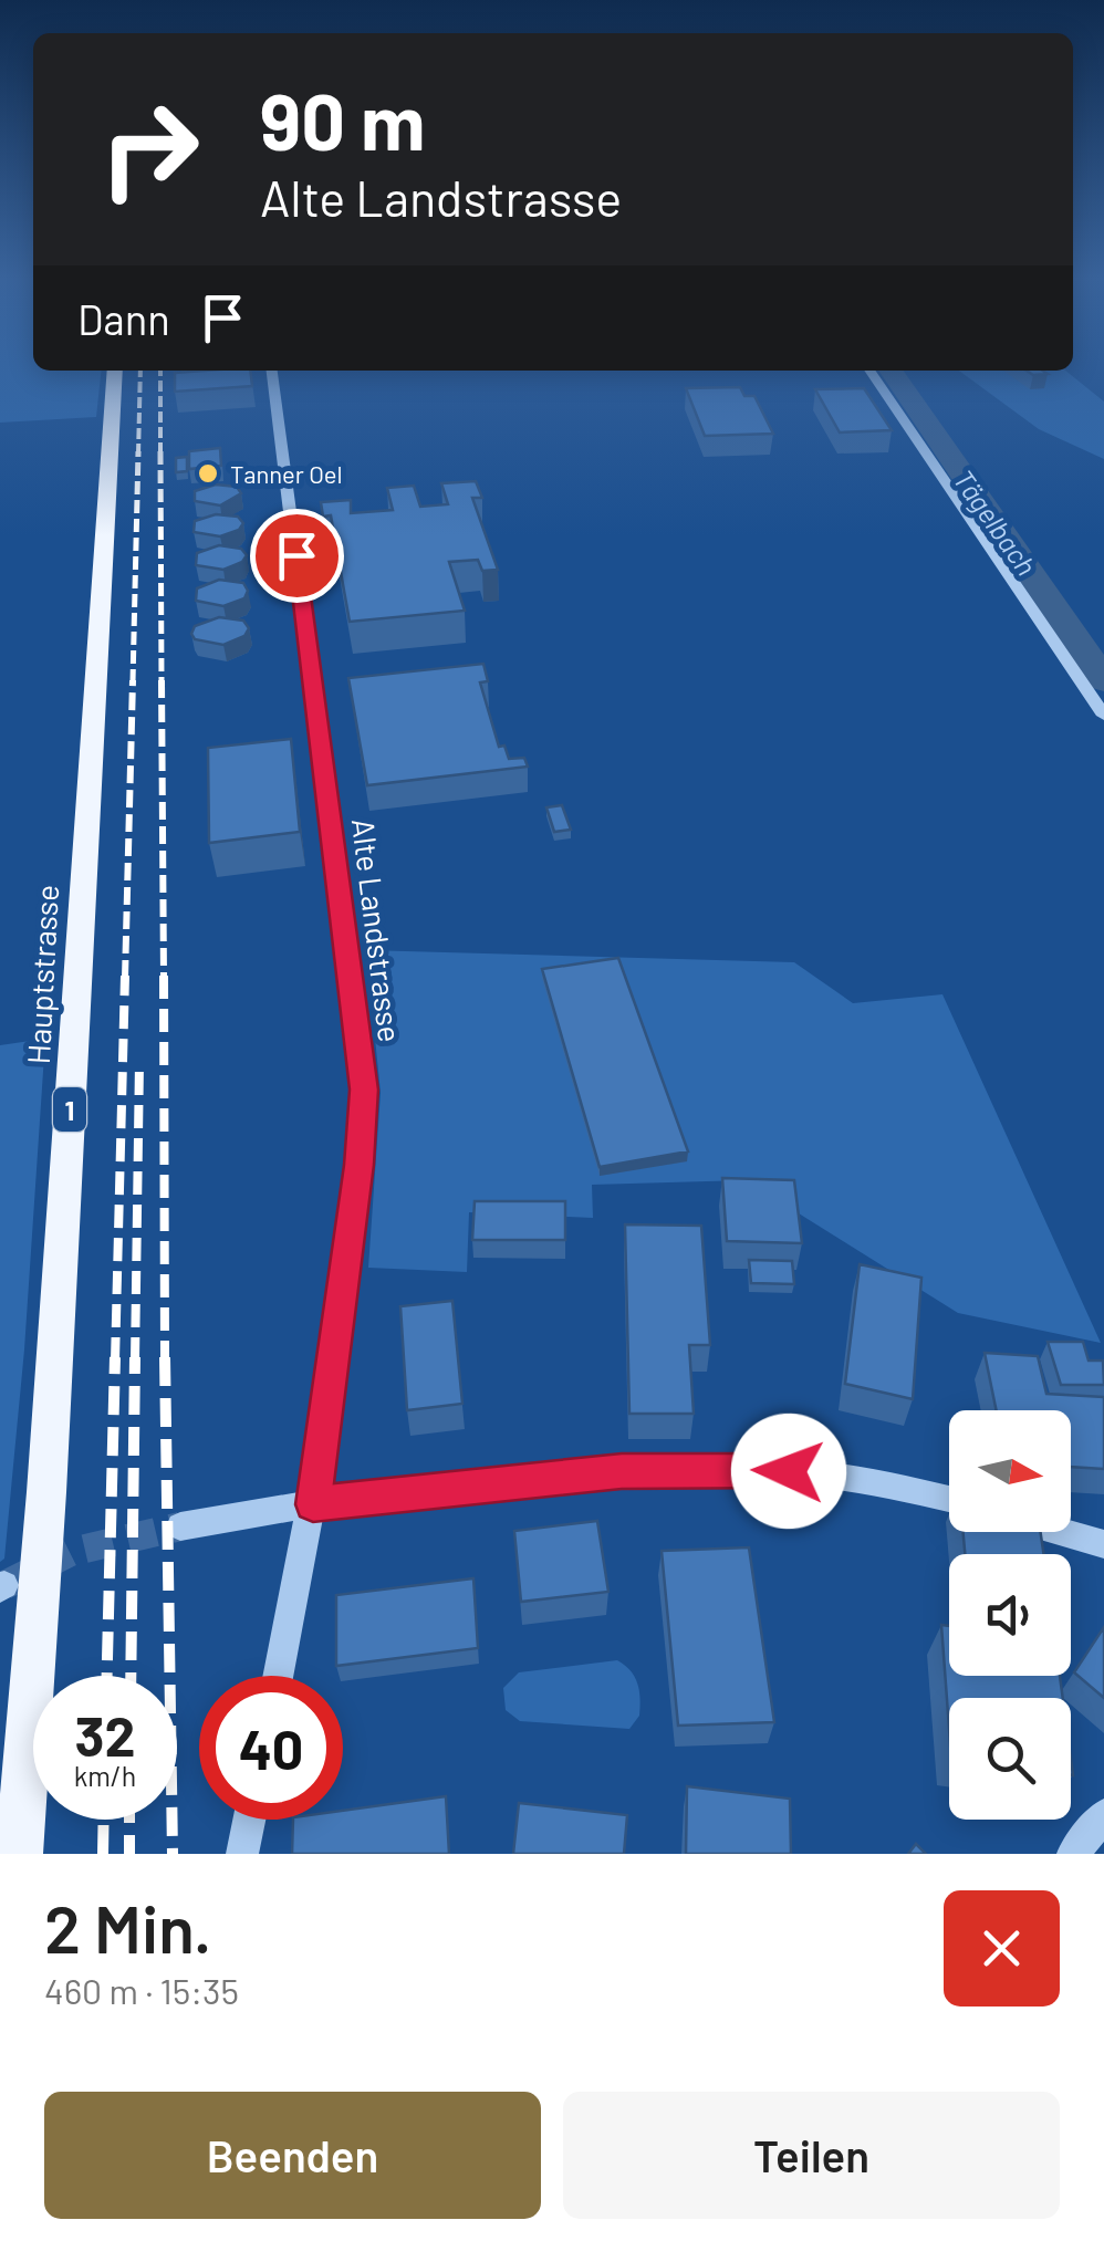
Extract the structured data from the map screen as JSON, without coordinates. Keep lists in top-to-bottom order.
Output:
{
  "streets": {
    "main road": ["Hauptstrasse", "1"],
    "street": ["Alte Landstrasse"]
  },
  "water": ["Tägelbach"],
  "places": ["Tanner Oel"],
  "north": "right",
  "page": {
    "turn": ["90 m", "Alte Landstrasse"],
    "then": "Dann",
    "speed": "32 km/h",
    "limit": "40",
    "heading": ["2 Min.", "460 m · 15:35"],
    "buttons": ["Beenden", "Teilen"]
  }
}
